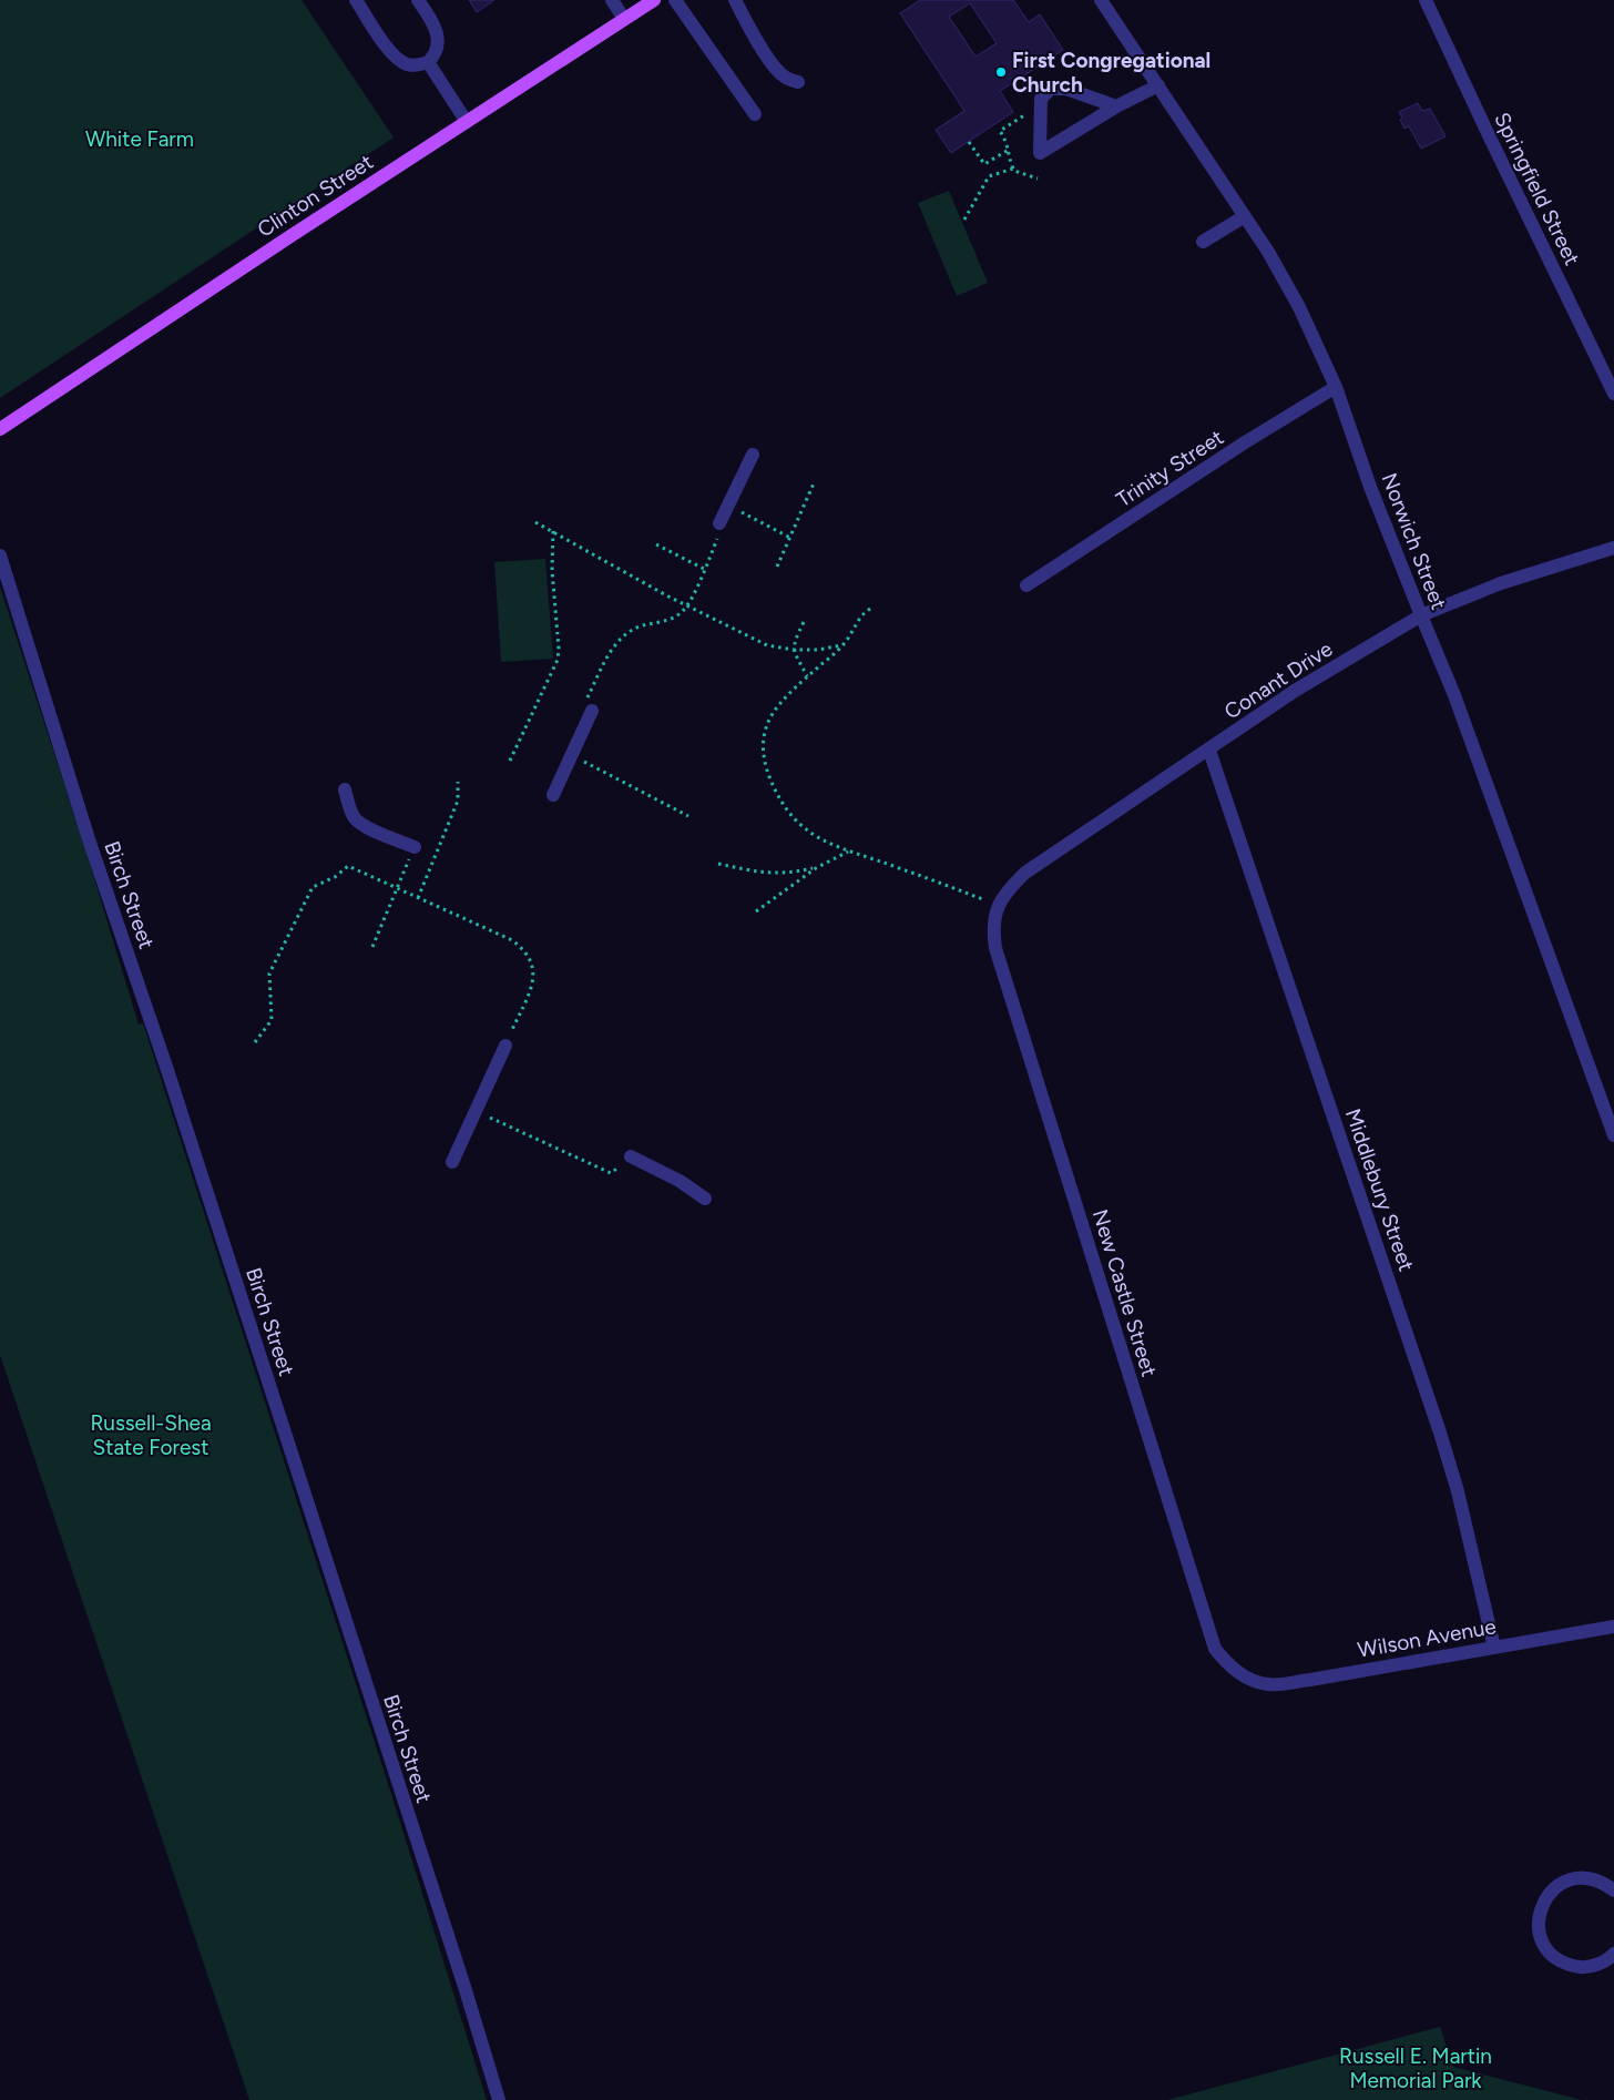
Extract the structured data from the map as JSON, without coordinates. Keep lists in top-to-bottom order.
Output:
{
  "streets": {
    "main road": ["Clinton Street"],
    "street": [
      "Springfield Street",
      "Trinity Street",
      "Norwich Street",
      "Conant Drive",
      "Birch Street",
      "Middlebury Street",
      "New Castle Street",
      "Wilson Avenue"
    ]
  },
  "crossings": [
    ["Trinity Street", "Norwich Street"],
    ["Norwich Street", "Conant Drive"],
    ["Conant Drive", "Middlebury Street"],
    ["Conant Drive", "New Castle Street"],
    ["Middlebury Street", "Wilson Avenue"],
    ["New Castle Street", "Wilson Avenue"]
  ],
  "parks": ["White Farm", "Russell-Shea State Forest", "Russell E. Martin Memorial Park"],
  "places": ["First Congregational Church"]
}
